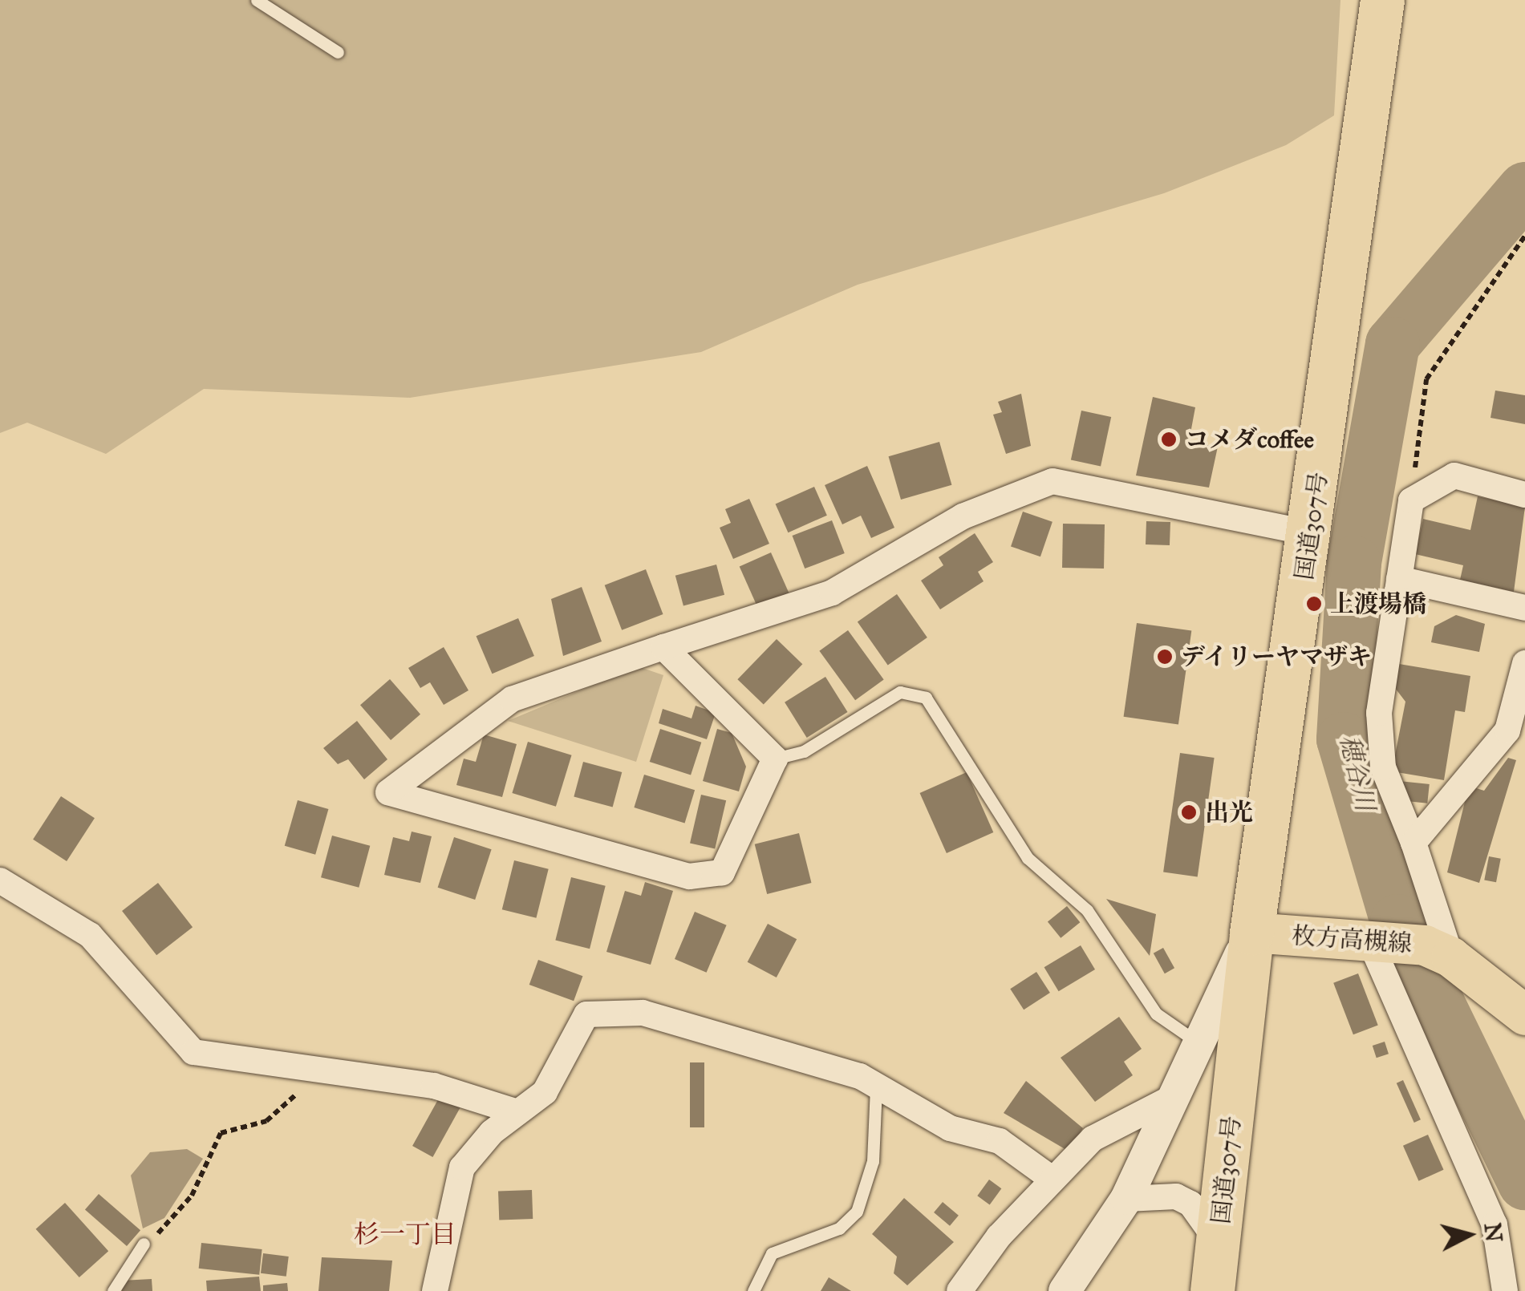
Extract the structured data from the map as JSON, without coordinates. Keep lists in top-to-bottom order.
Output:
{
  "streets": {
    "highway": ["国道307号"],
    "main road": ["枚方高槻線"]
  },
  "crossings": [
    ["国道307号", "枚方高槻線"]
  ],
  "districts": ["杉一丁目"],
  "water": ["穂谷川"],
  "places": [
    "コメダcoffee",
    "上渡場橋",
    "デイリーヤマザキ",
    "出光"
  ],
  "north": "right"
}
